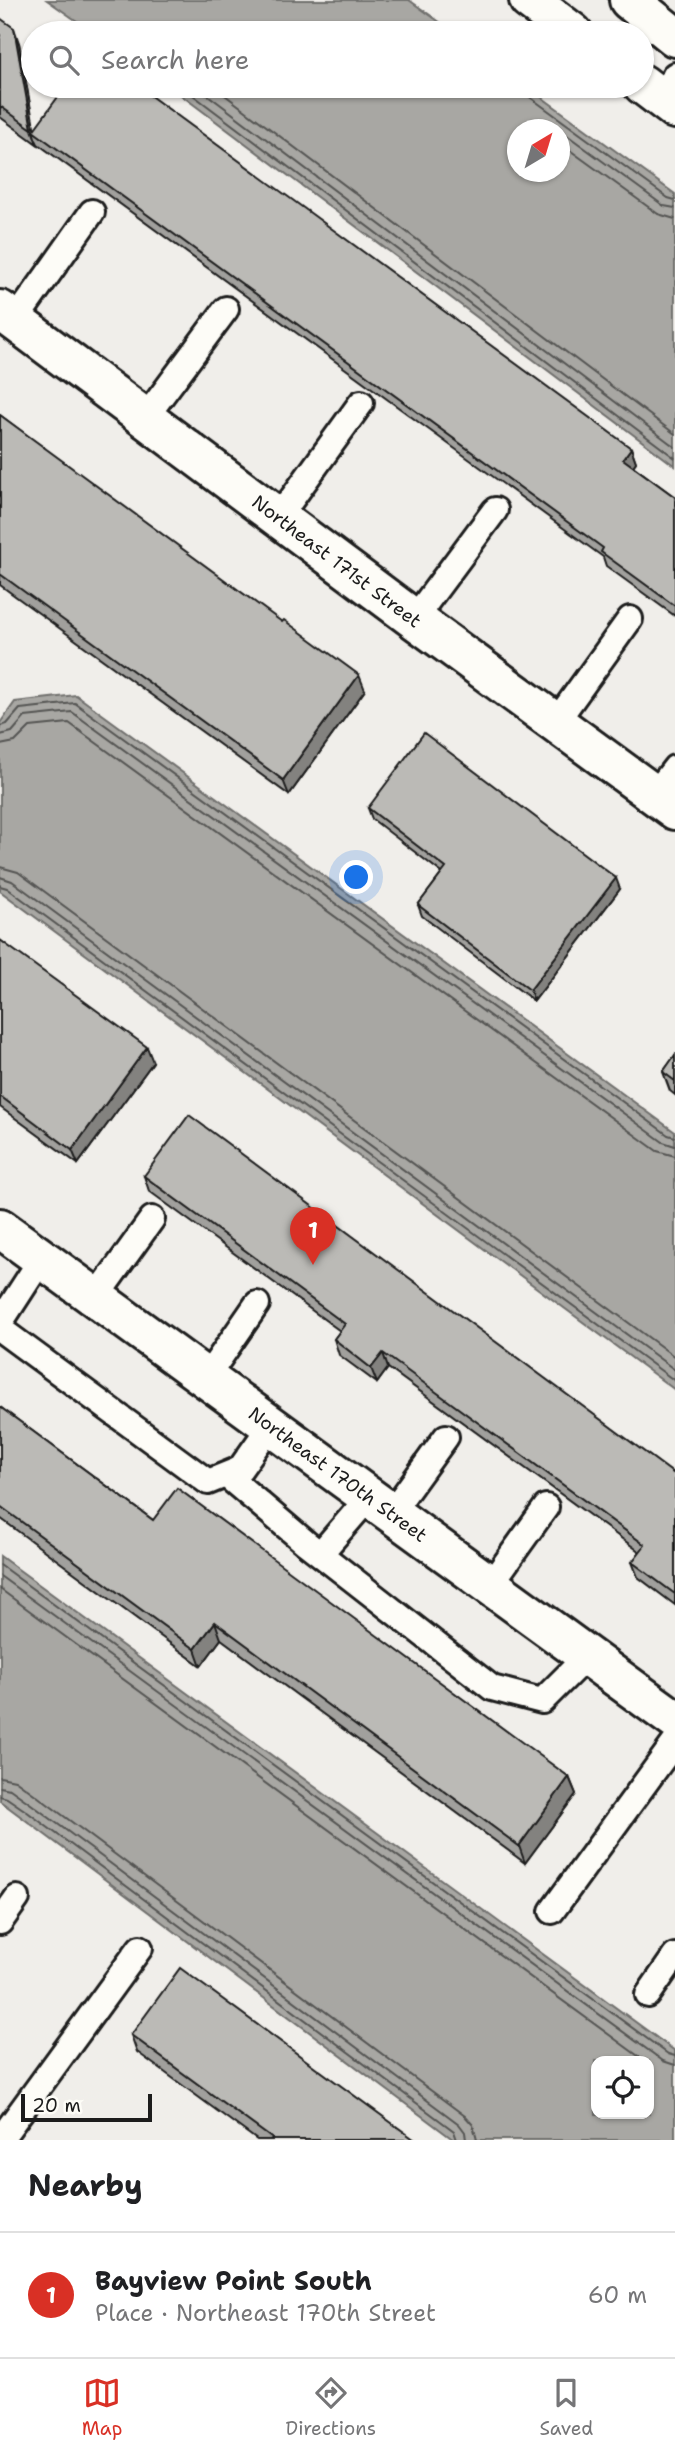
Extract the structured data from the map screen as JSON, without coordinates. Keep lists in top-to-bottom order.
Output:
{
  "streets": {
    "street": ["Northeast 171st Street", "Northeast 170th Street"]
  },
  "scale_bar": "20 m",
  "north": "top right",
  "page": {
    "search": "Search here",
    "pins": "1",
    "scale": "20 m",
    "heading": "Nearby",
    "list": [
      {
        "mark": "1",
        "name": "Bayview Point South",
        "note": "Place · Northeast 170th Street",
        "value": "60 m"
      }
    ],
    "nav": ["Map", "Directions", "Saved"]
  }
}
